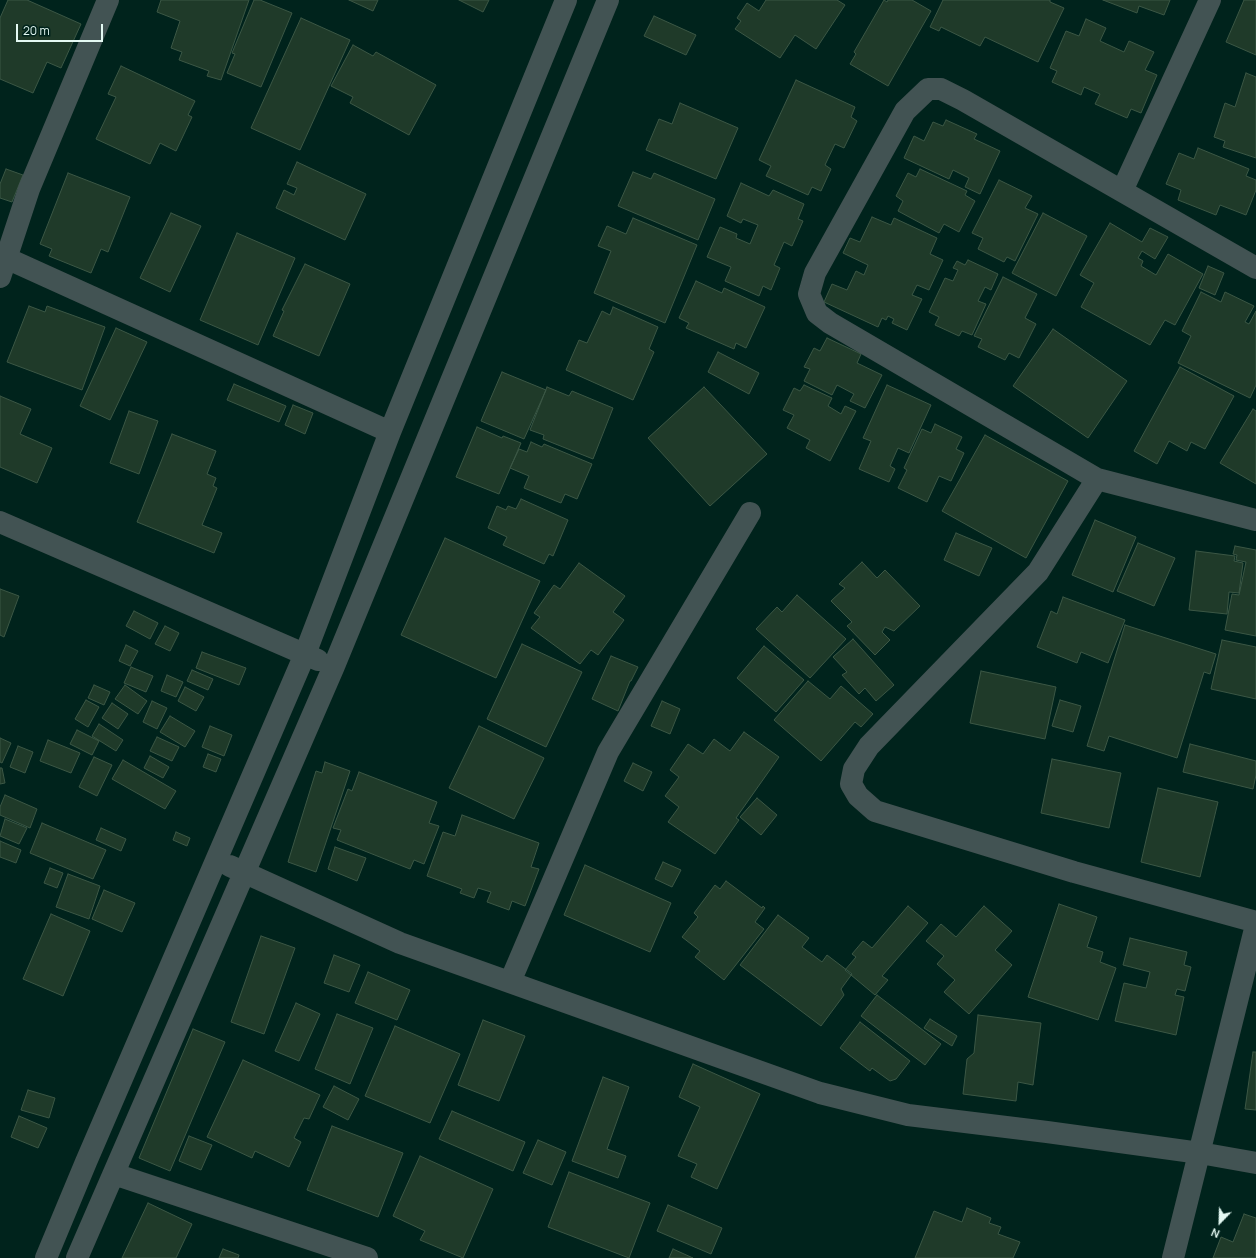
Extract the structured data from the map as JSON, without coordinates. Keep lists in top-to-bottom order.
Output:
{
  "scale_bar": "20 m",
  "north": "bottom left"
}
